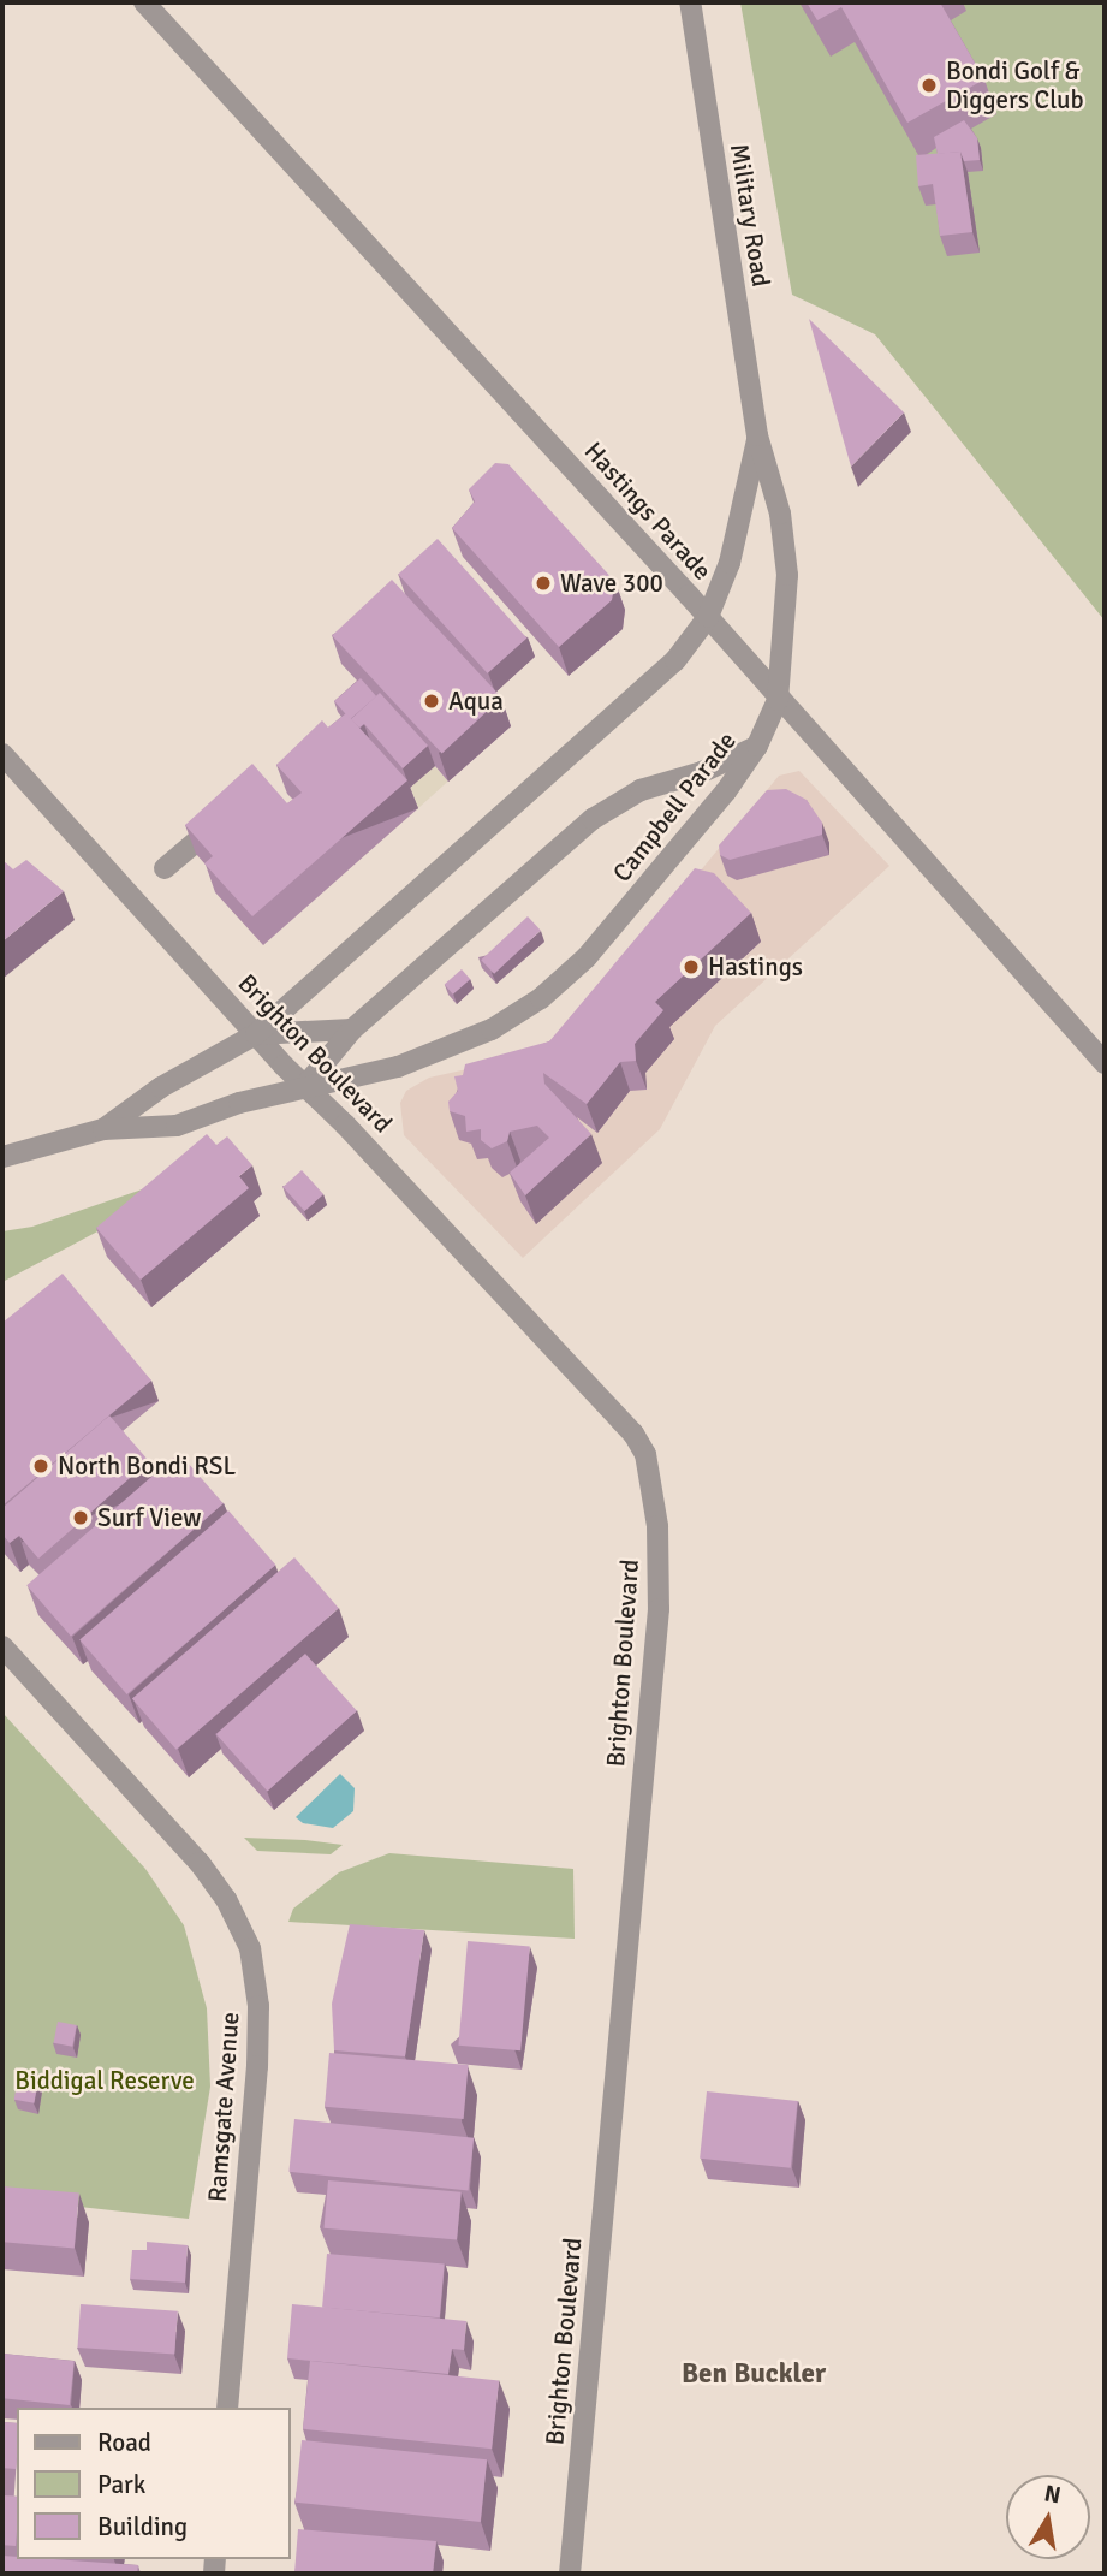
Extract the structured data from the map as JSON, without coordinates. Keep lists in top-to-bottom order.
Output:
{
  "streets": {
    "street": [
      "Military Road",
      "Hastings Parade",
      "Campbell Parade",
      "Brighton Boulevard",
      "Ramsgate Avenue"
    ]
  },
  "crossings": [
    ["Military Road", "Campbell Parade"],
    ["Hastings Parade", "Campbell Parade"],
    ["Campbell Parade", "Brighton Boulevard"]
  ],
  "districts": ["Ben Buckler"],
  "parks": ["Biddigal Reserve"],
  "places": [
    "Bondi Golf & Diggers Club",
    "Wave 300",
    "Aqua",
    "Hastings",
    "North Bondi RSL",
    "Surf View"
  ],
  "legend": ["Road", "Park", "Building"],
  "north": "top"
}
